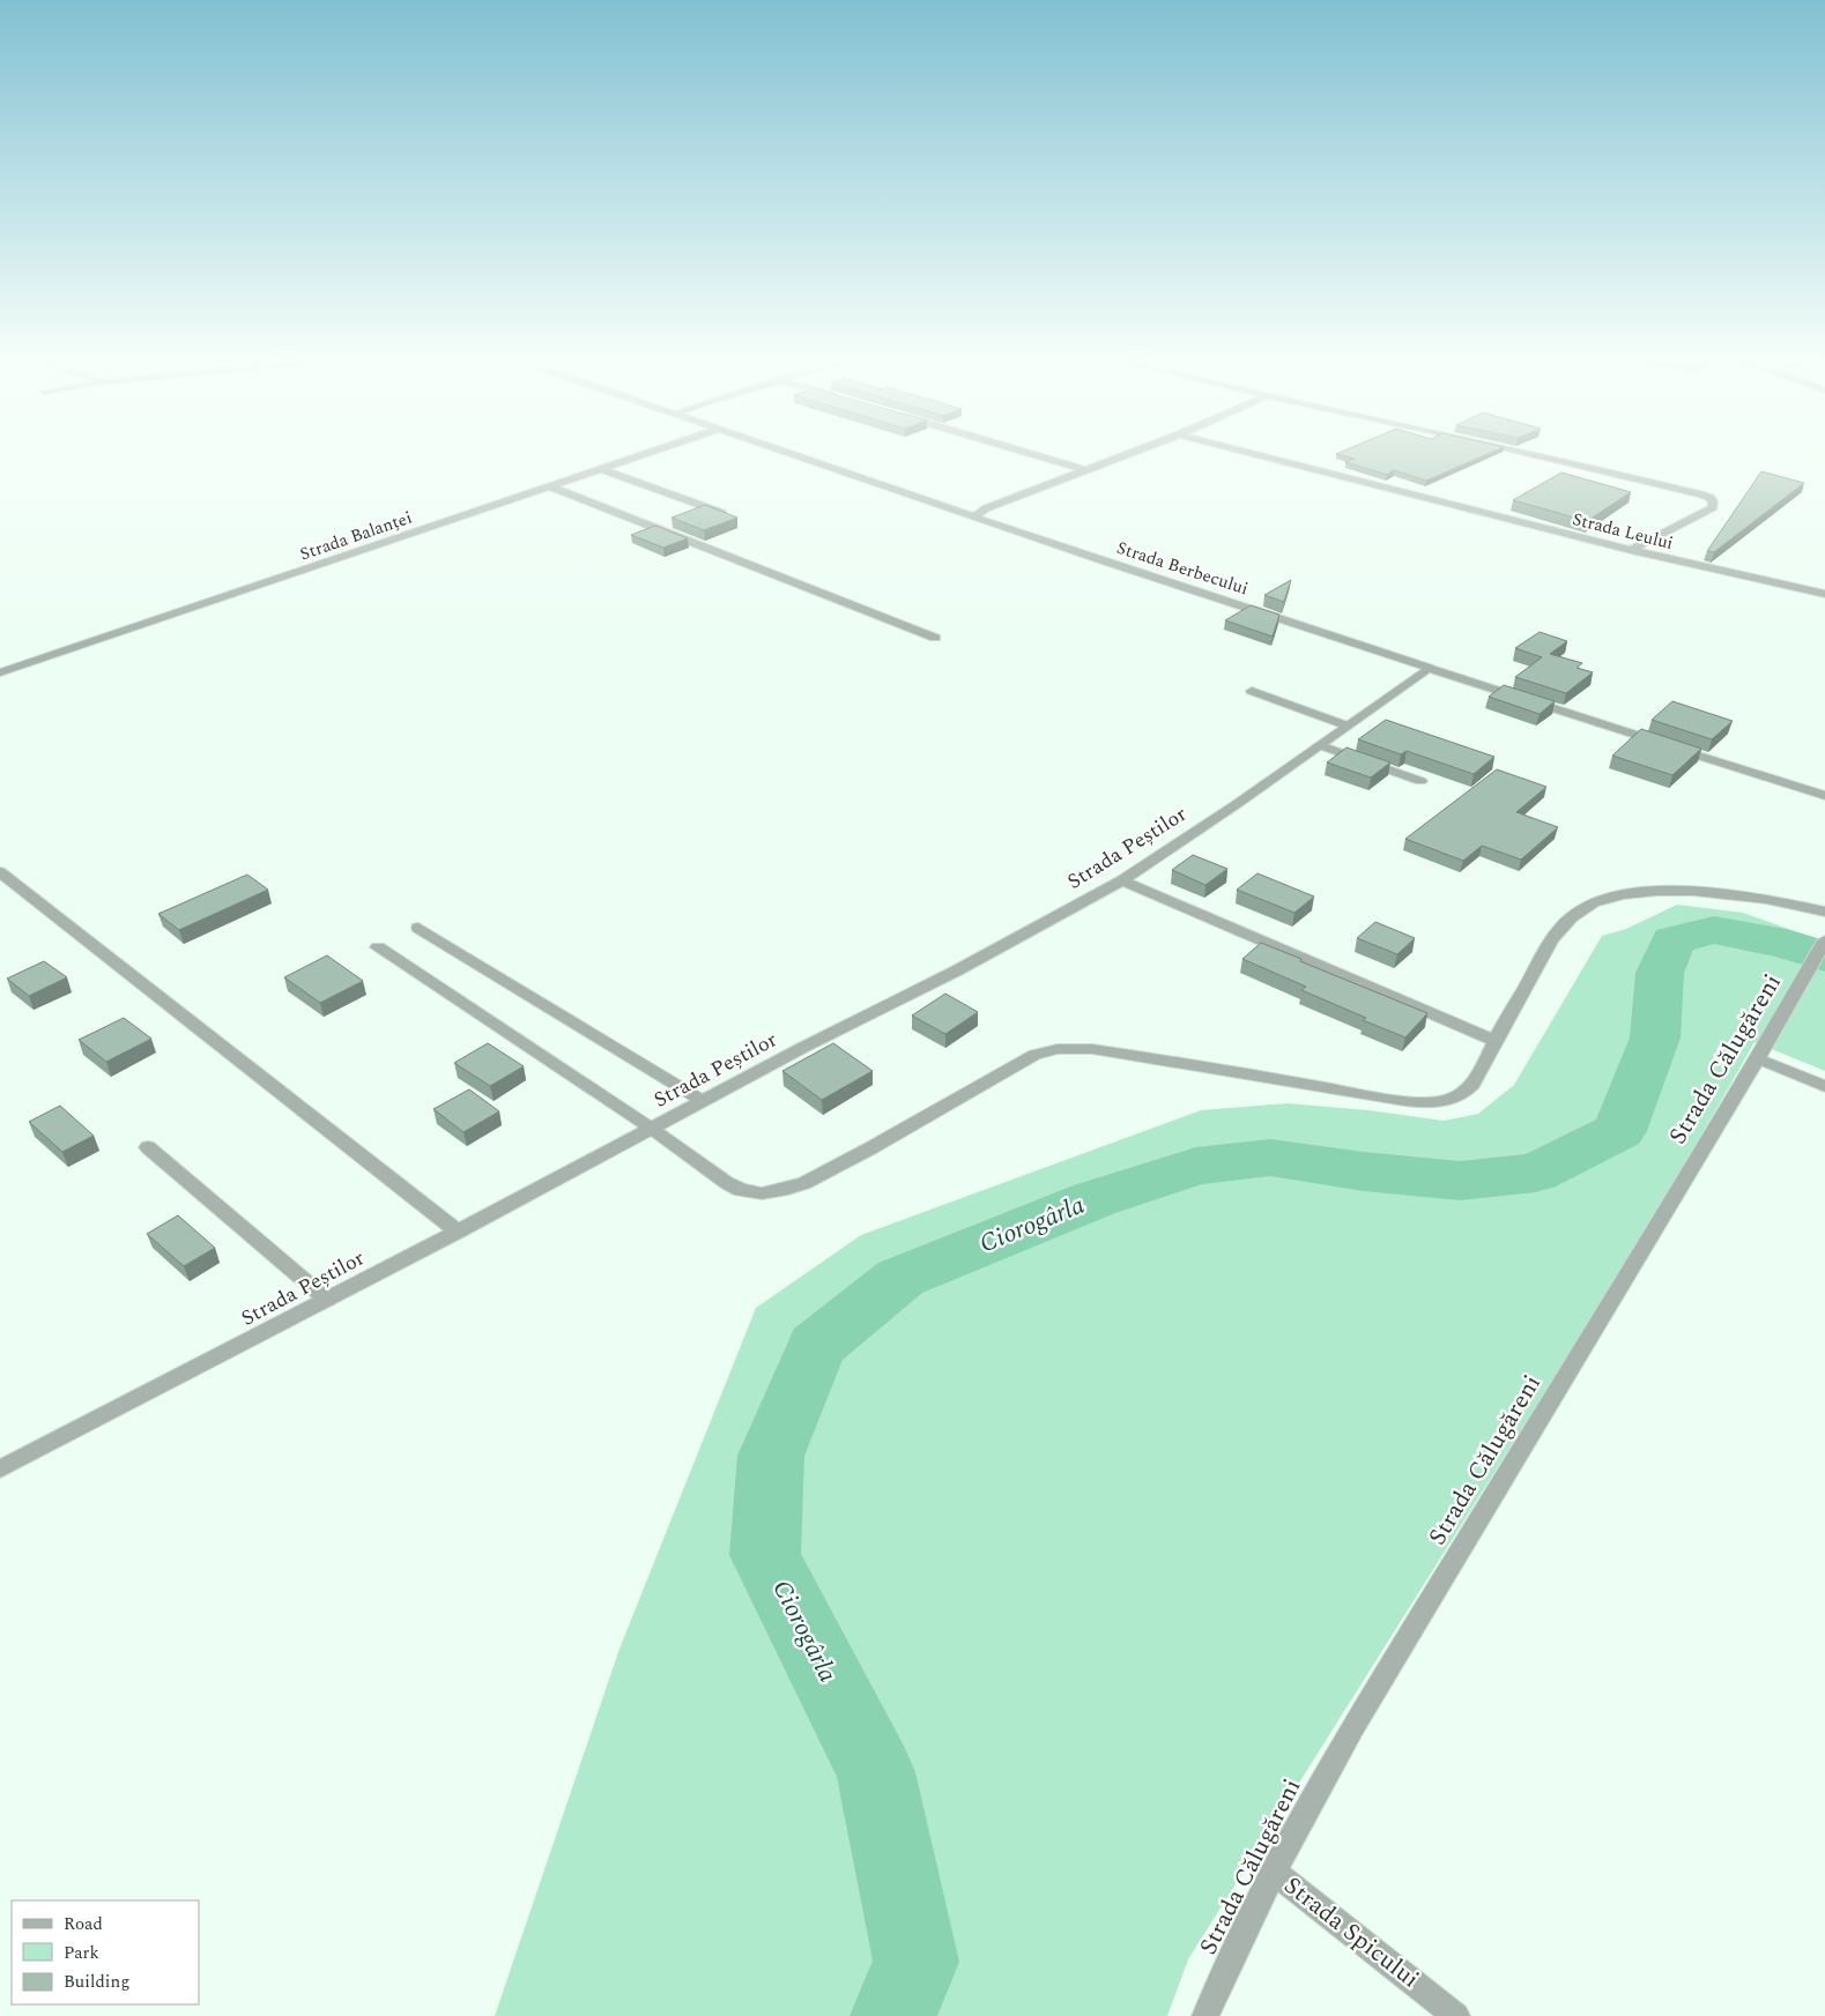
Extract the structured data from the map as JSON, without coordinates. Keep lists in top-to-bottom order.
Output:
{
  "streets": {
    "street": [
      "Strada Leului",
      "Strada Balanței",
      "Strada Berbecului",
      "Strada Peștilor",
      "Strada Călugăreni",
      "Strada Spicului"
    ]
  },
  "crossings": [
    ["Strada Berbecului", "Strada Peștilor"],
    ["Strada Călugăreni", "Strada Spicului"]
  ],
  "water": ["Ciorogârla"],
  "legend": ["Road", "Park", "Building"]
}
